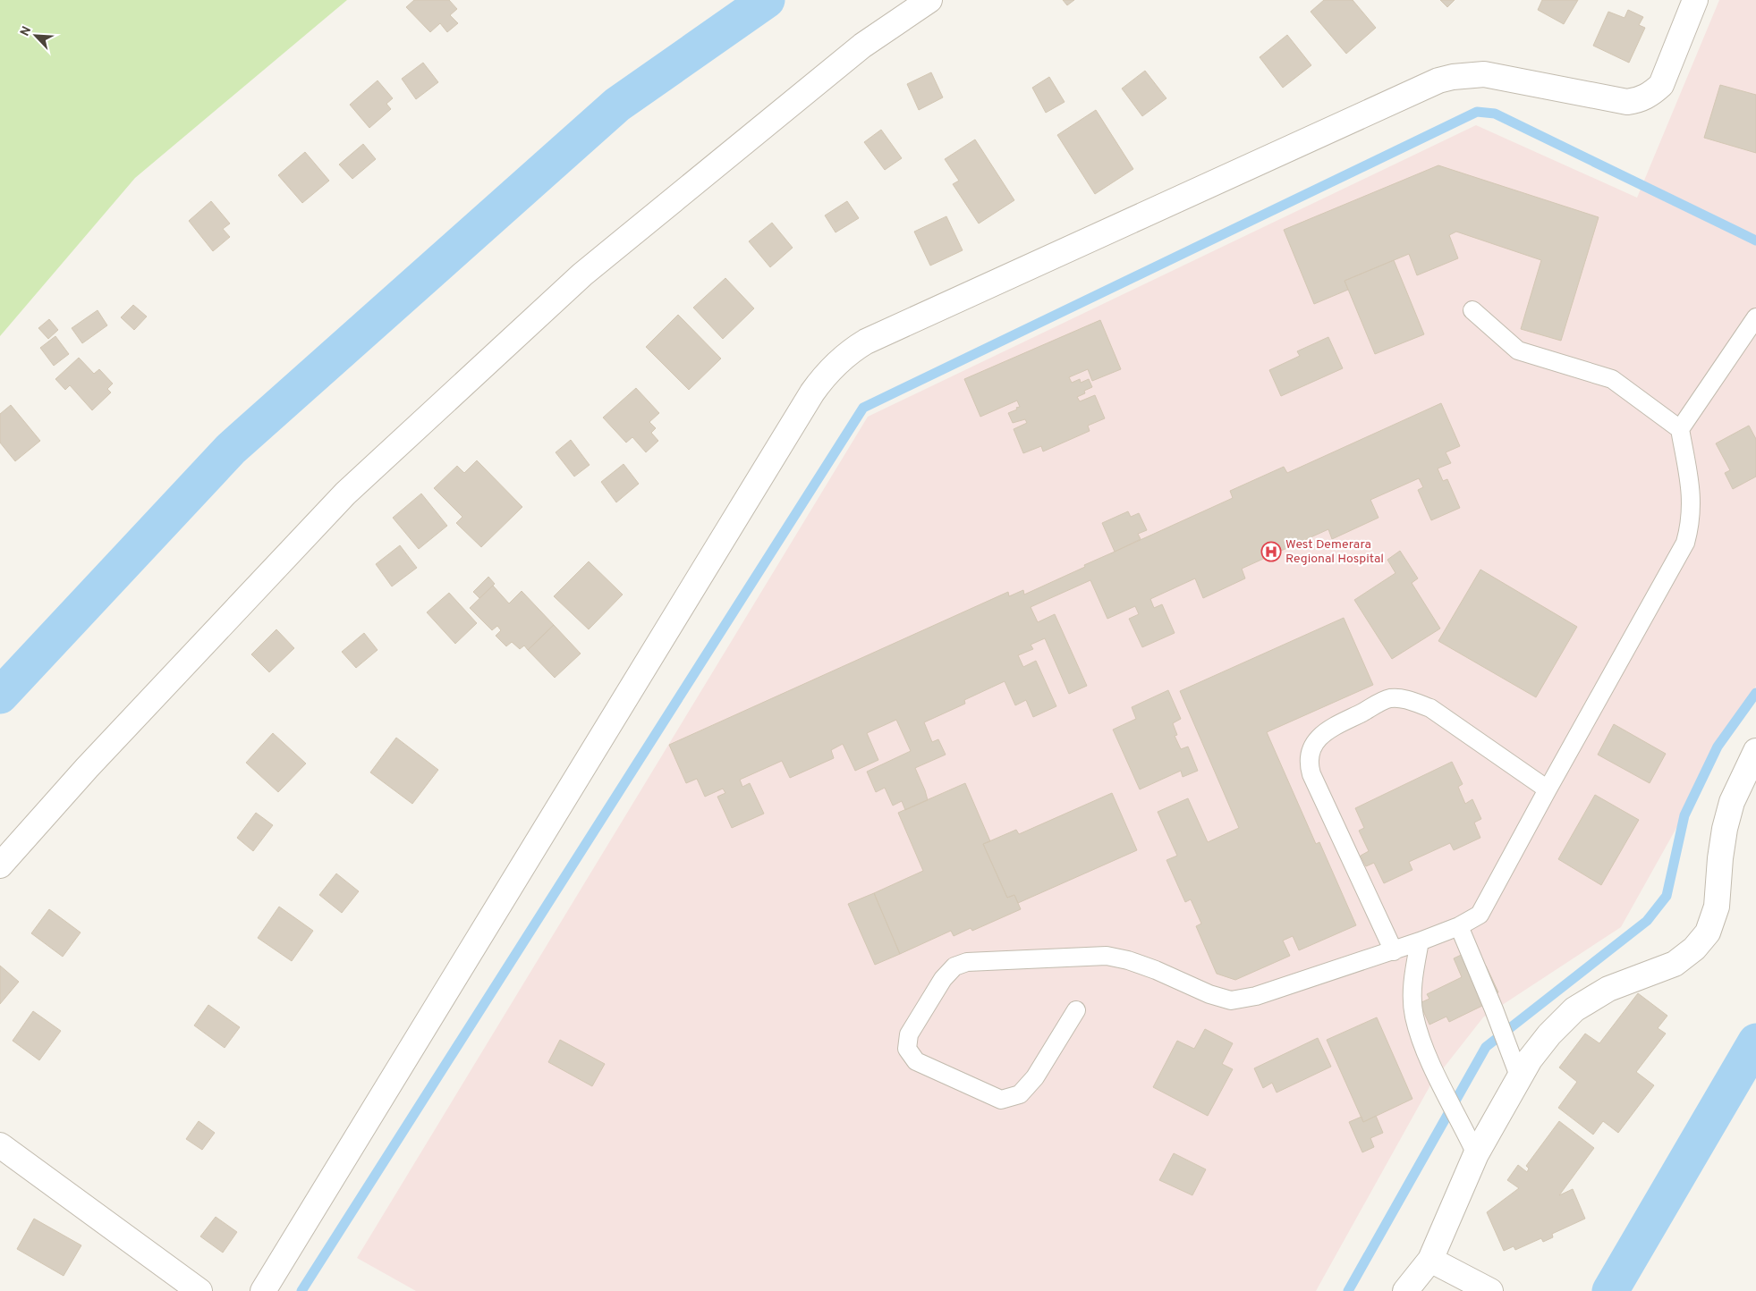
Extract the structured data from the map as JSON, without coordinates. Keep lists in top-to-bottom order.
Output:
{
  "places": {
    "hospital": ["West Demerara Regional Hospital"]
  },
  "north": "top left"
}
